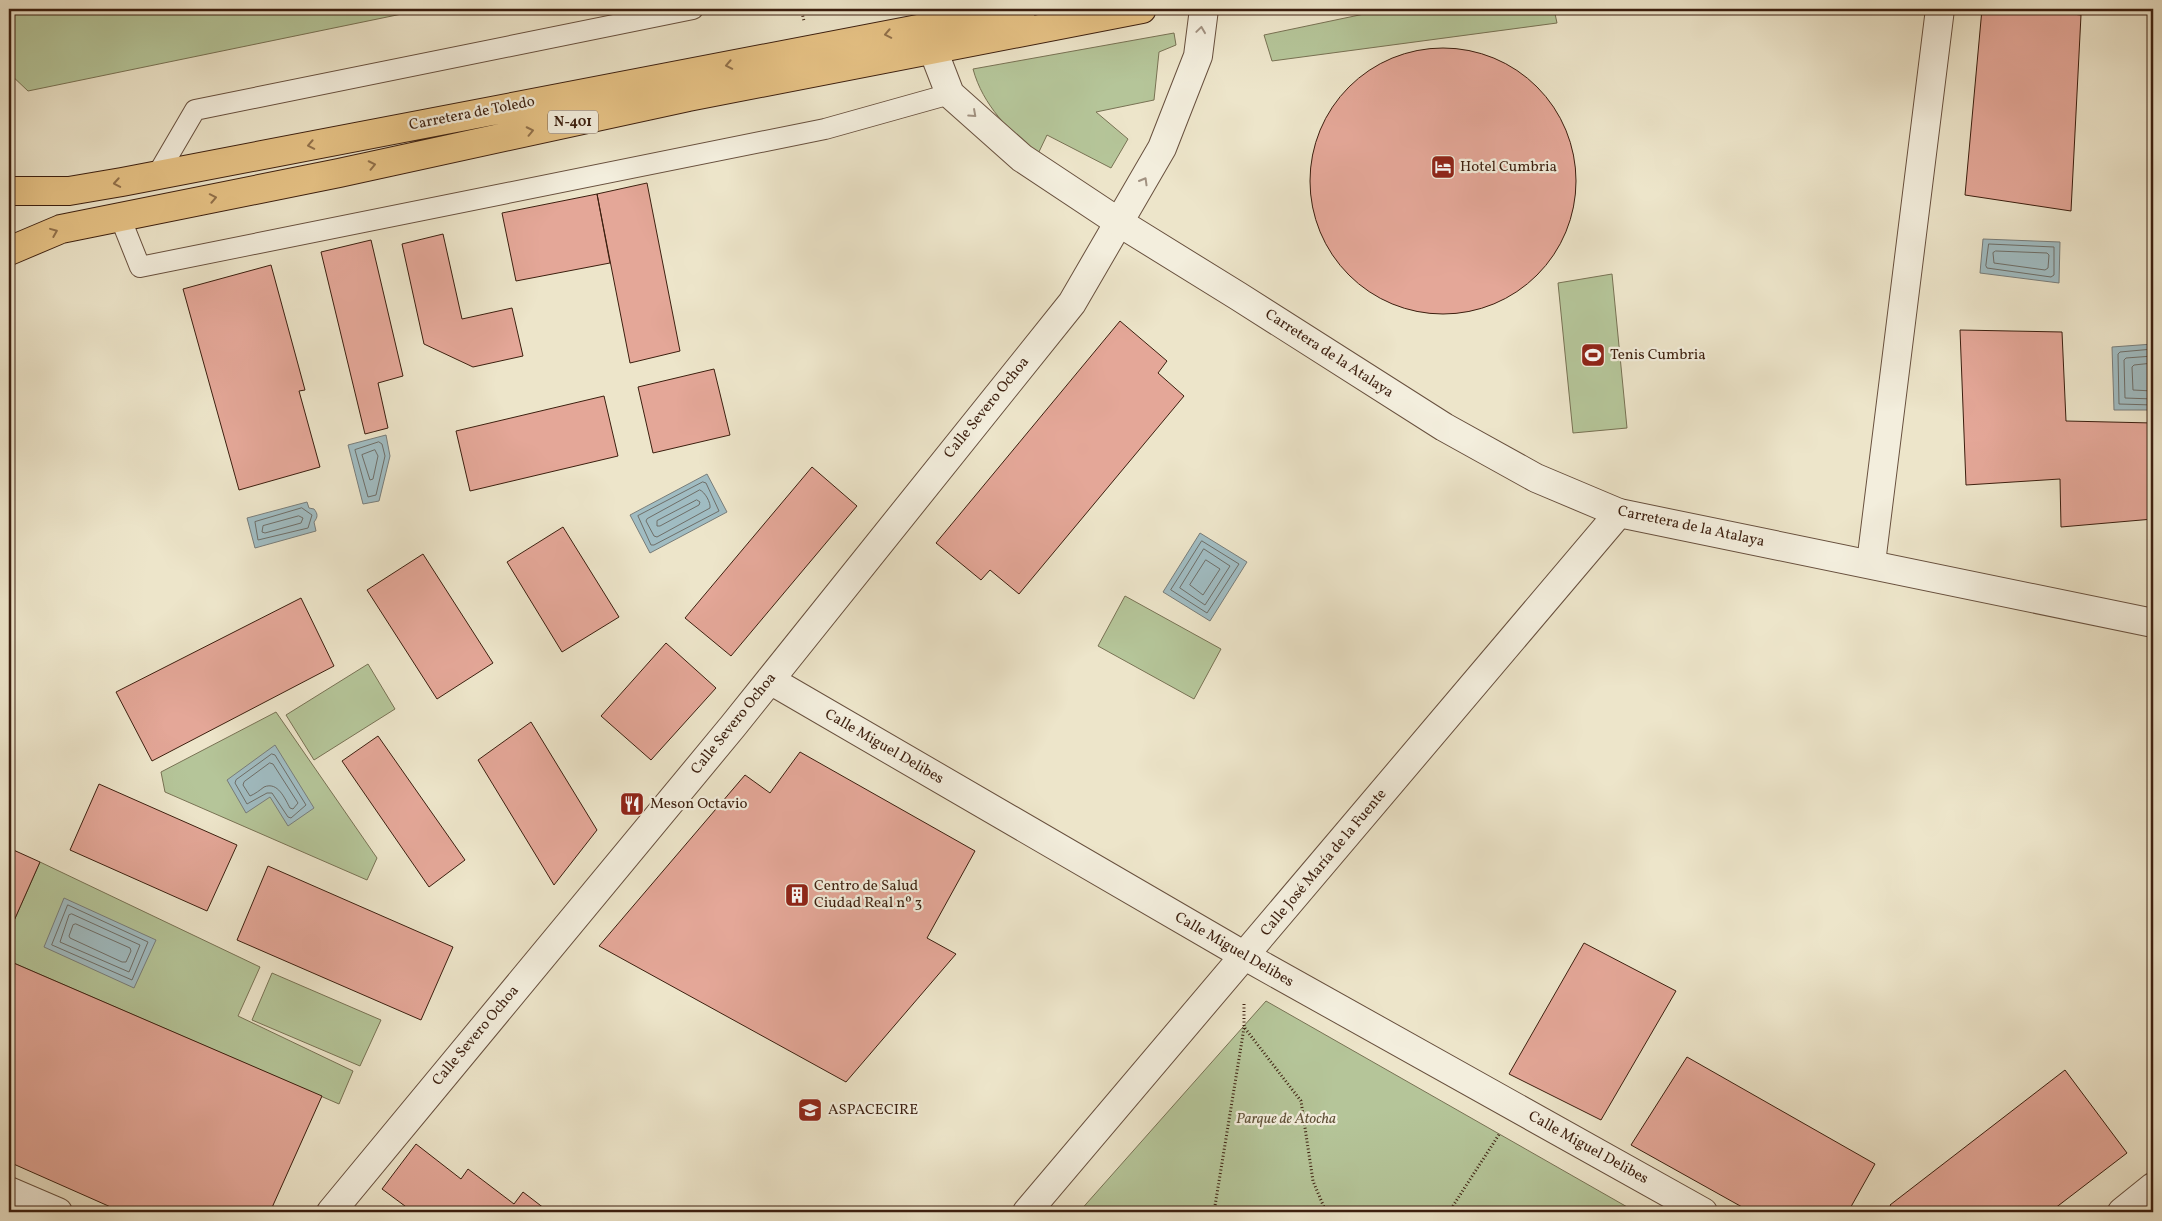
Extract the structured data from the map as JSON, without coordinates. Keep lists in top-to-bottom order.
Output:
{
  "streets": {
    "highway": ["Carretera de Toledo", "N-401"],
    "street": [
      "Carretera de la Atalaya",
      "Calle Severo Ochoa",
      "Calle Miguel Delibes",
      "Calle José María de la Fuente"
    ]
  },
  "crossings": [
    ["Carretera de Toledo", "N-401"],
    ["Carretera de la Atalaya", "Calle Severo Ochoa"],
    ["Carretera de la Atalaya", "Calle José María de la Fuente"],
    ["Calle Severo Ochoa", "Calle Miguel Delibes"],
    ["Calle Miguel Delibes", "Calle José María de la Fuente"]
  ],
  "parks": ["Parque de Atocha"],
  "places": {
    "hotel": ["Hotel Cumbria"],
    "sports": ["Tenis Cumbria"],
    "restaurant": ["Meson Octavio"],
    "building": ["Centro de Salud Ciudad Real nº 3"],
    "school or university": ["ASPACECIRE"]
  }
}
